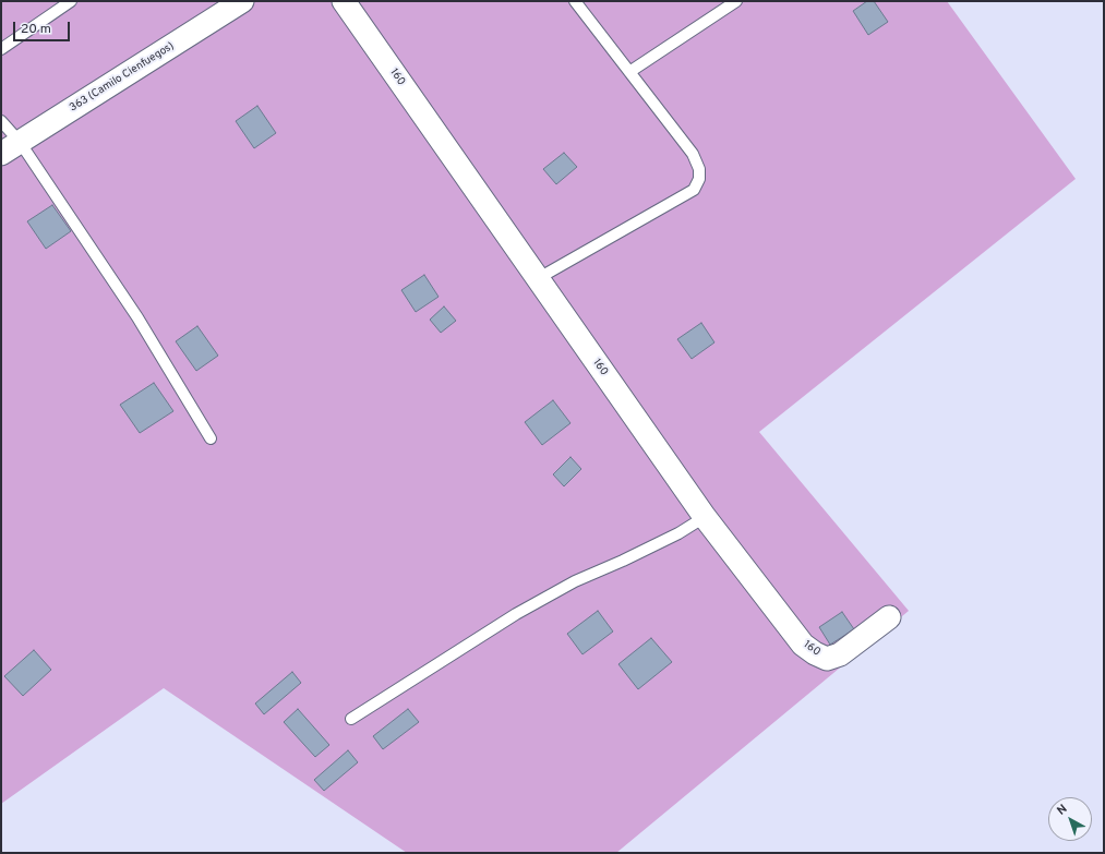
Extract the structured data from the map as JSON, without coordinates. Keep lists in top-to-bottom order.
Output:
{
  "streets": {
    "street": ["363 (Camilo Cienfuegos)", "160"]
  },
  "scale_bar": "20 m",
  "north": "top left"
}
